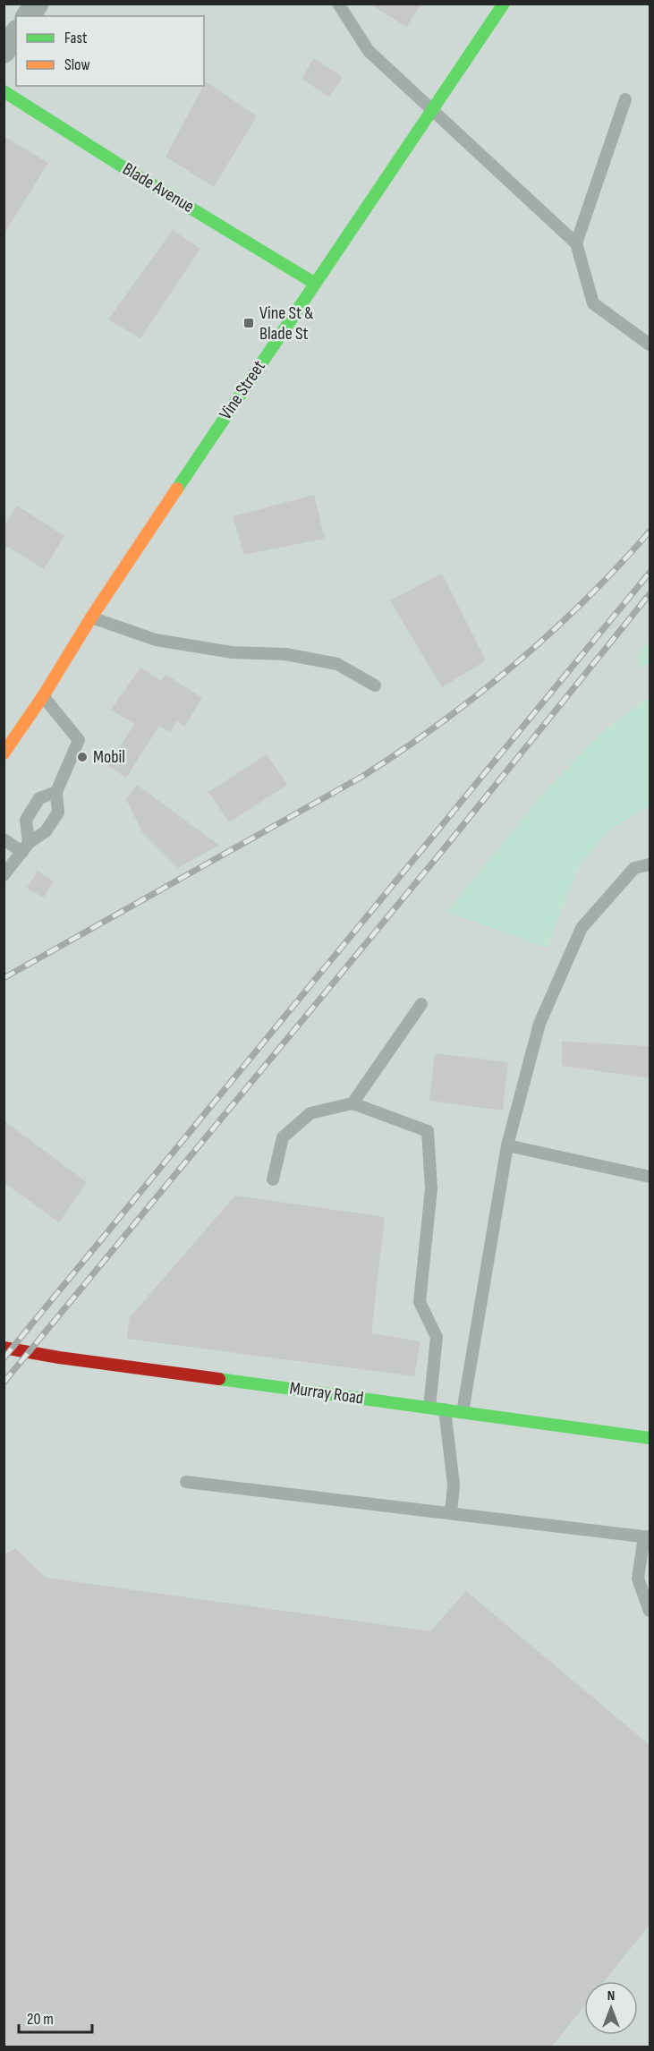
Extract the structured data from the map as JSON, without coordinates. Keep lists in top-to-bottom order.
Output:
{
  "streets": {
    "street": ["Blade Avenue", "Vine Street", "Murray Road"]
  },
  "crossings": [
    ["Blade Avenue", "Vine Street"]
  ],
  "places": {
    "transit": ["Vine St & Blade St"],
    "other": ["Mobil"]
  },
  "legend": ["Fast", "Slow"],
  "scale_bar": "20 m",
  "north": "top"
}
